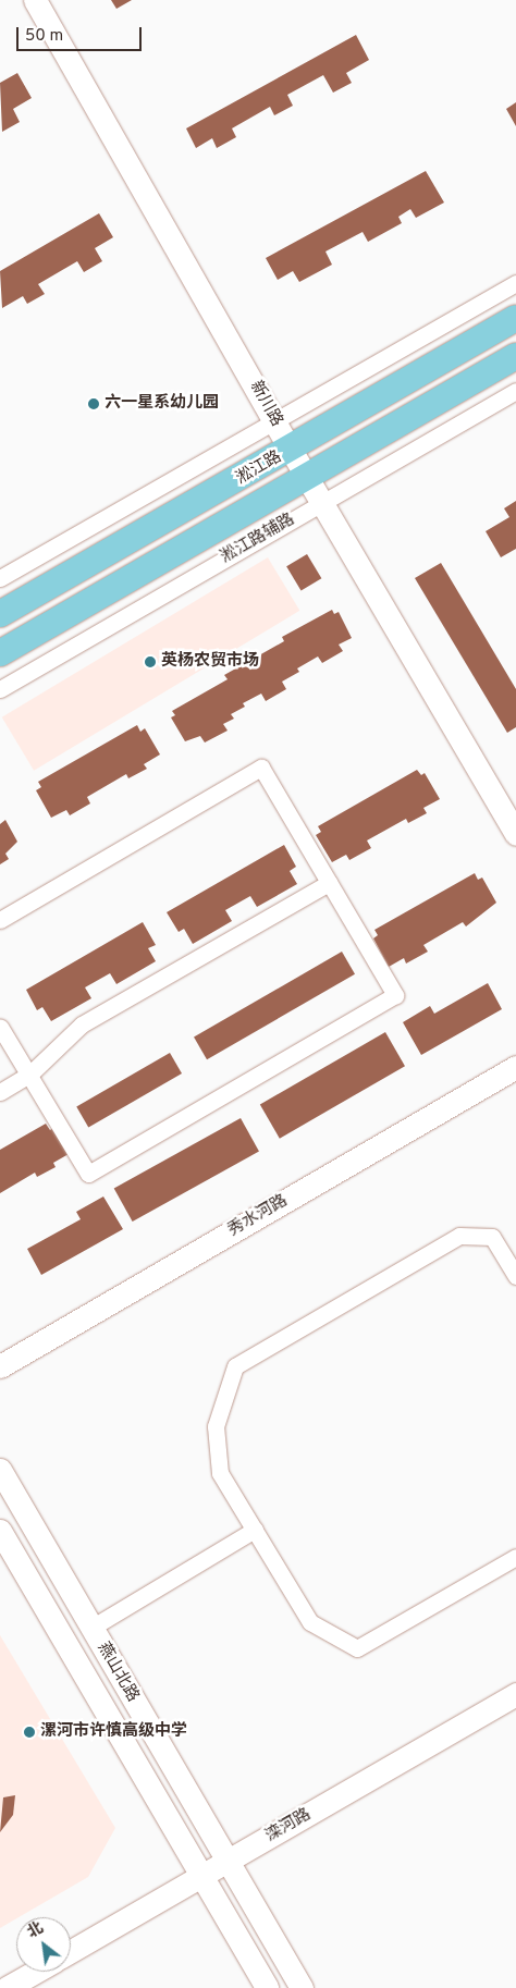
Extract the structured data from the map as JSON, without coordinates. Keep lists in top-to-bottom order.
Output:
{
  "streets": {
    "main road": ["淞江路"],
    "street": [
      "新川路",
      "淞江路辅路",
      "秀水河路",
      "燕山北路",
      "滦河路"
    ]
  },
  "crossings": [
    ["新川路", "淞江路"],
    ["新川路", "淞江路辅路"],
    ["燕山北路", "滦河路"]
  ],
  "places": ["六一星系幼儿园", "英杨农贸市场", "漯河市许慎高级中学"],
  "scale_bar": "50 m",
  "north": "top left"
}
